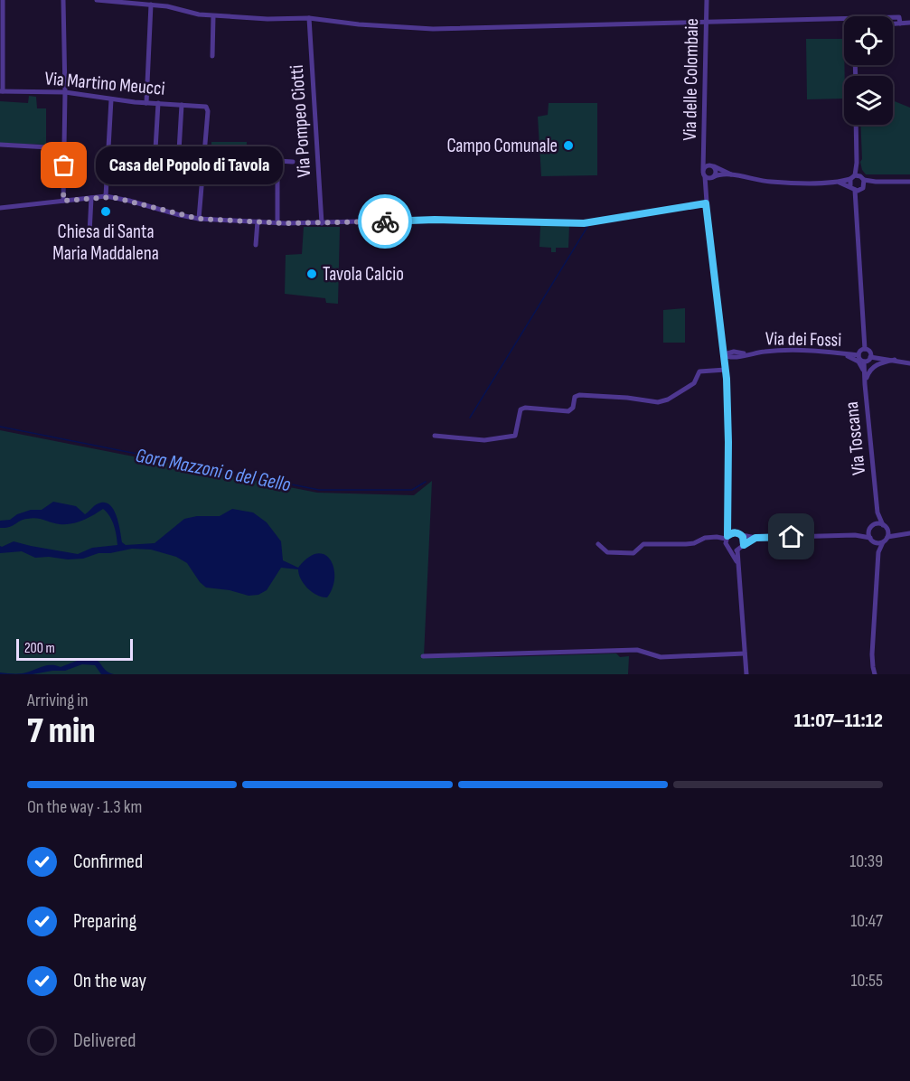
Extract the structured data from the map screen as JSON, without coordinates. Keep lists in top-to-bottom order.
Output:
{
  "streets": {
    "street": [
      "Via delle Colombaie",
      "Via Martino Meucci",
      "Via Pompeo Ciotti",
      "Via dei Fossi",
      "Via Toscana"
    ]
  },
  "crossings": [
    ["Via dei Fossi", "Via Toscana"]
  ],
  "water": ["Gora Mazzoni o del Gello"],
  "places": [
    "Campo Comunale",
    "Casa del Popolo di Tavola",
    "Chiesa di Santa Maria Maddalena",
    "Tavola Calcio"
  ],
  "scale_bar": "200 m",
  "page": {
    "bubble": "Casa del Popolo di Tavola",
    "scale": "200 m",
    "heading": ["7 min", "Arriving in", "11:07–11:12"],
    "bar": "On the way · 1.3 km",
    "list": [
      ["Confirmed", "10:39"],
      ["Preparing", "10:47"],
      ["On the way", "10:55"],
      "Delivered"
    ]
  }
}
